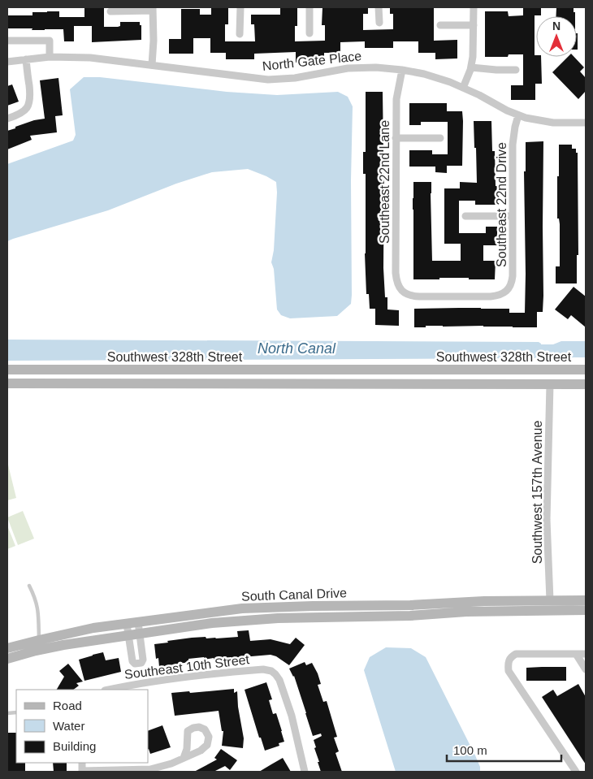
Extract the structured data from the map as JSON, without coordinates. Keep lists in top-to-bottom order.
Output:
{
  "streets": {
    "street": [
      "North Gate Place",
      "Southeast 22nd Lane",
      "Southeast 22nd Drive",
      "Southwest 328th Street",
      "Southwest 157th Avenue",
      "South Canal Drive",
      "Southeast 10th Street"
    ]
  },
  "crossings": [
    ["North Gate Place", "Southeast 22nd Lane"],
    ["North Gate Place", "Southeast 22nd Drive"],
    ["Southeast 22nd Lane", "Southeast 22nd Drive"],
    ["Southwest 328th Street", "Southwest 157th Avenue"],
    ["Southwest 157th Avenue", "South Canal Drive"]
  ],
  "water": ["North Canal"],
  "legend": ["Road", "Water", "Building"],
  "scale_bar": "100 m",
  "north": "top"
}
